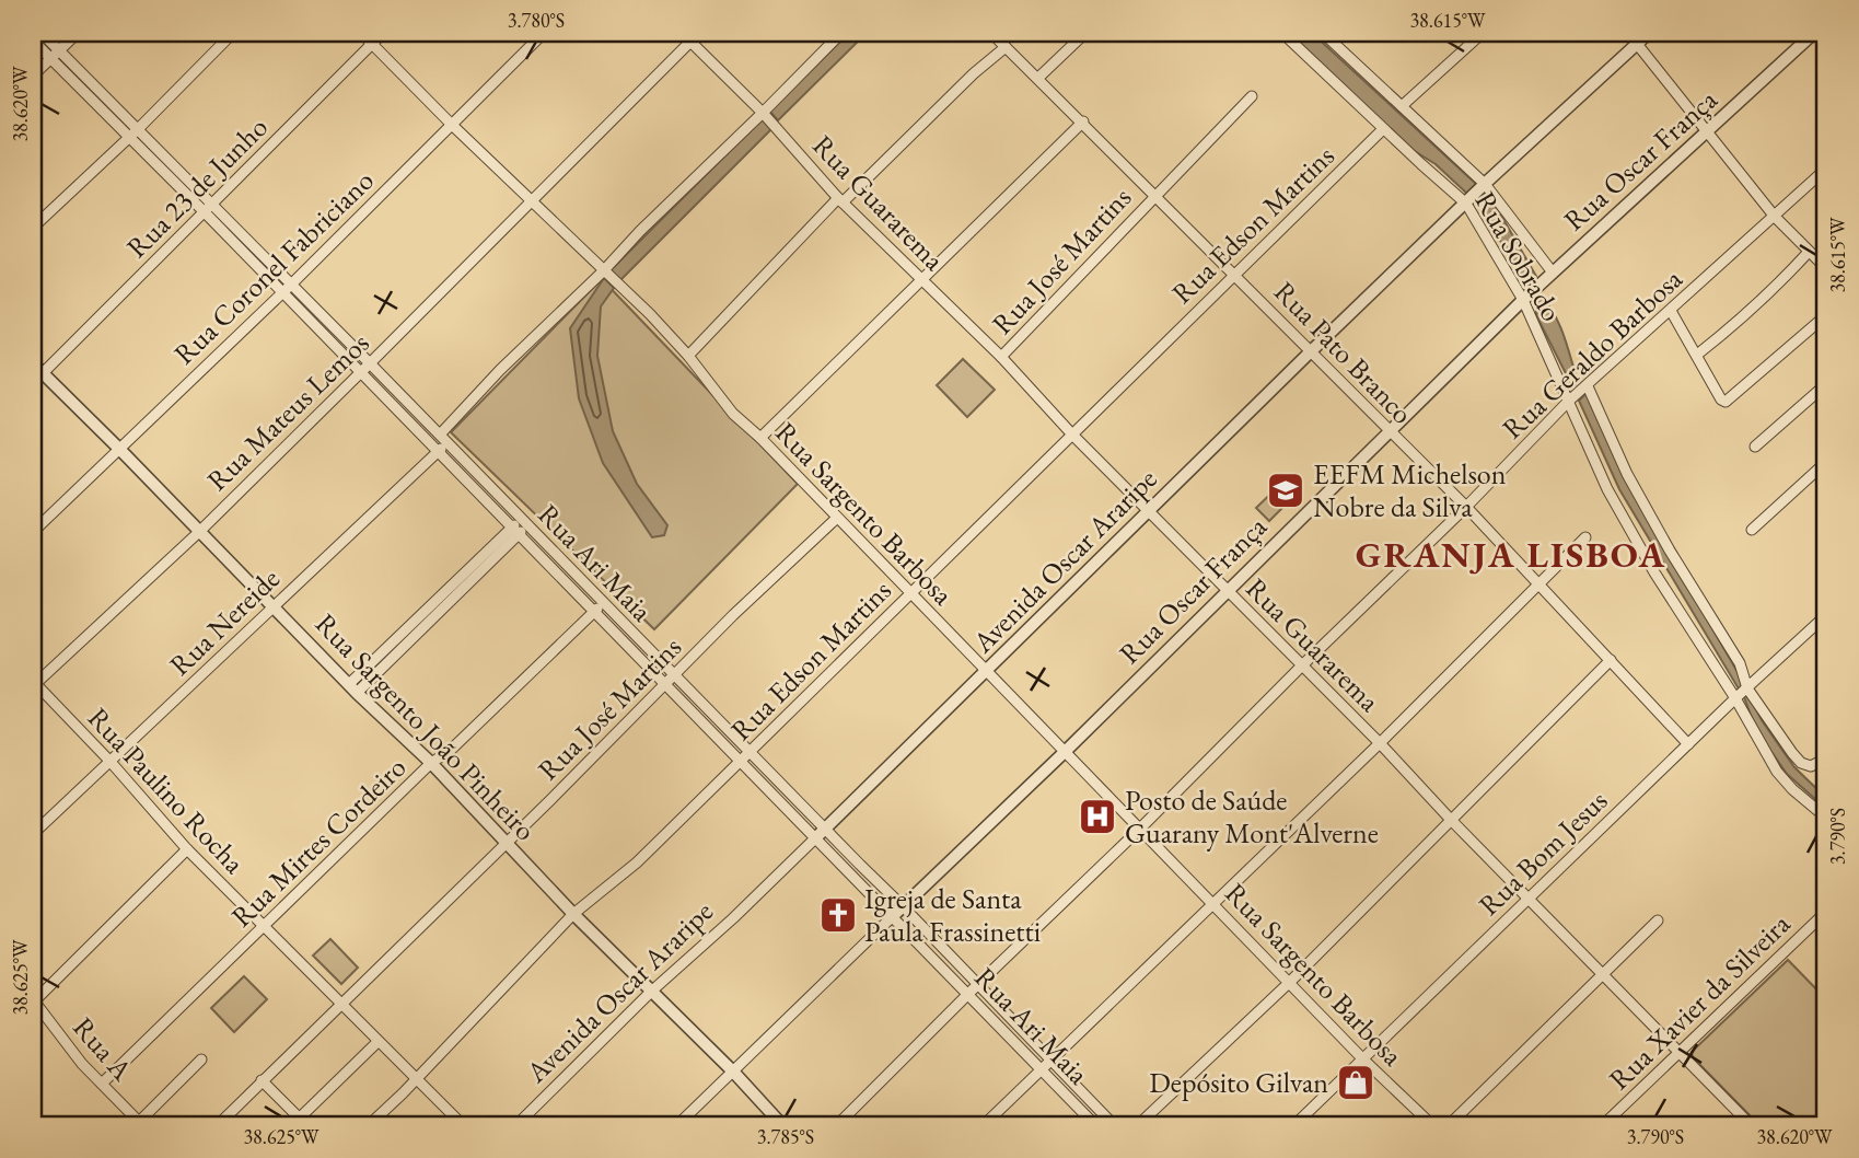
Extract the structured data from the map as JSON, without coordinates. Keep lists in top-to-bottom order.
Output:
{
  "streets": {
    "street": [
      "Rua Oscar França",
      "Rua 23 de Junho",
      "Rua Guararema",
      "Rua Edson Martins",
      "Rua Sobrado",
      "Rua José Martins",
      "Rua Coronel Fabriciano",
      "Rua Pato Branco",
      "Rua Geraldo Barbosa",
      "Rua Mateus Lemos",
      "Rua Sargento Barbosa",
      "Avenida Oscar Araripe",
      "Rua Ari Maia",
      "Rua Nereide",
      "Rua Sargento João Pinheiro",
      "Rua Paulino Rocha",
      "Rua Mirtes Cordeiro",
      "Rua Bom Jesus",
      "Rua Xavier da Silveira",
      "Rua A"
    ]
  },
  "crossings": [
    ["Rua Oscar França", "Rua Guararema"],
    ["Rua Oscar França", "Rua Sobrado"],
    ["Rua Oscar França", "Rua Pato Branco"],
    ["Rua Oscar França", "Rua Sargento Barbosa"],
    ["Rua Oscar França", "Rua Ari Maia"],
    ["Rua Oscar França", "Rua Sargento João Pinheiro"],
    ["Rua 23 de Junho", "Rua Sargento Barbosa"],
    ["Rua 23 de Junho", "Rua Ari Maia"],
    ["Rua 23 de Junho", "Rua Sargento João Pinheiro"],
    ["Rua Guararema", "Rua Edson Martins"],
    ["Rua Guararema", "Rua José Martins"],
    ["Rua Guararema", "Rua Geraldo Barbosa"],
    ["Rua Guararema", "Rua Mateus Lemos"],
    ["Rua Guararema", "Avenida Oscar Araripe"],
    ["Rua Guararema", "Rua Nereide"],
    ["Rua Guararema", "Rua Bom Jesus"],
    ["Rua Guararema", "Rua Xavier da Silveira"],
    ["Rua Edson Martins", "Rua Sobrado"],
    ["Rua Edson Martins", "Rua Pato Branco"],
    ["Rua Edson Martins", "Rua Sargento Barbosa"],
    ["Rua Edson Martins", "Rua Ari Maia"],
    ["Rua Edson Martins", "Rua Sargento João Pinheiro"],
    ["Rua Edson Martins", "Rua Paulino Rocha"],
    ["Rua Sobrado", "Rua Geraldo Barbosa"],
    ["Rua Sobrado", "Avenida Oscar Araripe"],
    ["Rua Sobrado", "Rua Bom Jesus"],
    ["Rua José Martins", "Rua Pato Branco"],
    ["Rua José Martins", "Rua Sargento Barbosa"],
    ["Rua José Martins", "Rua Ari Maia"],
    ["Rua José Martins", "Rua Sargento João Pinheiro"],
    ["Rua José Martins", "Rua Paulino Rocha"],
    ["Rua Coronel Fabriciano", "Rua Sargento Barbosa"],
    ["Rua Coronel Fabriciano", "Rua Ari Maia"],
    ["Rua Coronel Fabriciano", "Rua Sargento João Pinheiro"],
    ["Rua Pato Branco", "Rua Geraldo Barbosa"],
    ["Rua Pato Branco", "Avenida Oscar Araripe"],
    ["Rua Pato Branco", "Rua Bom Jesus"],
    ["Rua Geraldo Barbosa", "Rua Sargento Barbosa"],
    ["Rua Geraldo Barbosa", "Rua Ari Maia"],
    ["Rua Mateus Lemos", "Rua Sargento Barbosa"],
    ["Rua Mateus Lemos", "Rua Ari Maia"],
    ["Rua Mateus Lemos", "Rua Sargento João Pinheiro"],
    ["Rua Mateus Lemos", "Rua Paulino Rocha"],
    ["Rua Sargento Barbosa", "Avenida Oscar Araripe"],
    ["Rua Sargento Barbosa", "Rua Nereide"],
    ["Rua Sargento Barbosa", "Rua Bom Jesus"],
    ["Avenida Oscar Araripe", "Rua Ari Maia"],
    ["Avenida Oscar Araripe", "Rua Sargento João Pinheiro"],
    ["Rua Ari Maia", "Rua Nereide"],
    ["Rua Ari Maia", "Rua Mirtes Cordeiro"],
    ["Rua Nereide", "Rua Sargento João Pinheiro"],
    ["Rua Nereide", "Rua Paulino Rocha"],
    ["Rua Sargento João Pinheiro", "Rua Mirtes Cordeiro"],
    ["Rua Paulino Rocha", "Rua Mirtes Cordeiro"],
    ["Rua Mirtes Cordeiro", "Rua A"]
  ],
  "districts": ["GRANJA LISBOA"],
  "places": {
    "school or university": ["EEFM Michelson Nobre da Silva"],
    "hospital": ["Posto de Saúde Guarany Mont'Alverne"],
    "church": ["Igreja de Santa Paula Frassinetti"],
    "shop": ["Depósito Gilvan"]
  },
  "coordinates": [
    "3.780°S",
    "38.615°W",
    "38.620°W",
    "3.790°S",
    "38.625°W",
    "3.785°S"
  ]
}
